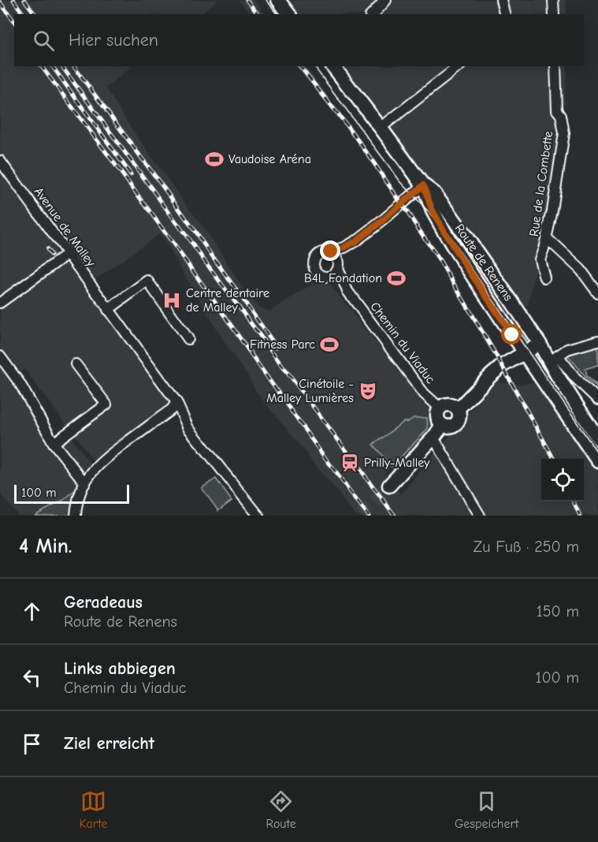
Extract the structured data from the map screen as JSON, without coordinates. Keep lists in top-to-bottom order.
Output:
{
  "streets": {
    "main road": ["Route de Renens"],
    "street": ["Rue de la Combette", "Avenue de Malley", "Chemin du Viaduc"]
  },
  "places": {
    "sports": ["Vaudoise Aréna", "B4L Fondation", "Fitness Parc"],
    "hospital": ["Centre dentaire de Malley"],
    "theatre": ["Cinétoile - Malley Lumières"],
    "station": ["Prilly-Malley"]
  },
  "scale_bar": "100 m",
  "page": {
    "search": "Hier suchen",
    "scale": "100 m",
    "heading": ["4 Min.", "Zu Fuß · 250 m"],
    "list": [
      ["Geradeaus", "Route de Renens", "150 m"],
      ["Links abbiegen", "Chemin du Viaduc", "100 m"],
      "Ziel erreicht"
    ],
    "nav": ["Karte", "Route", "Gespeichert"]
  }
}
